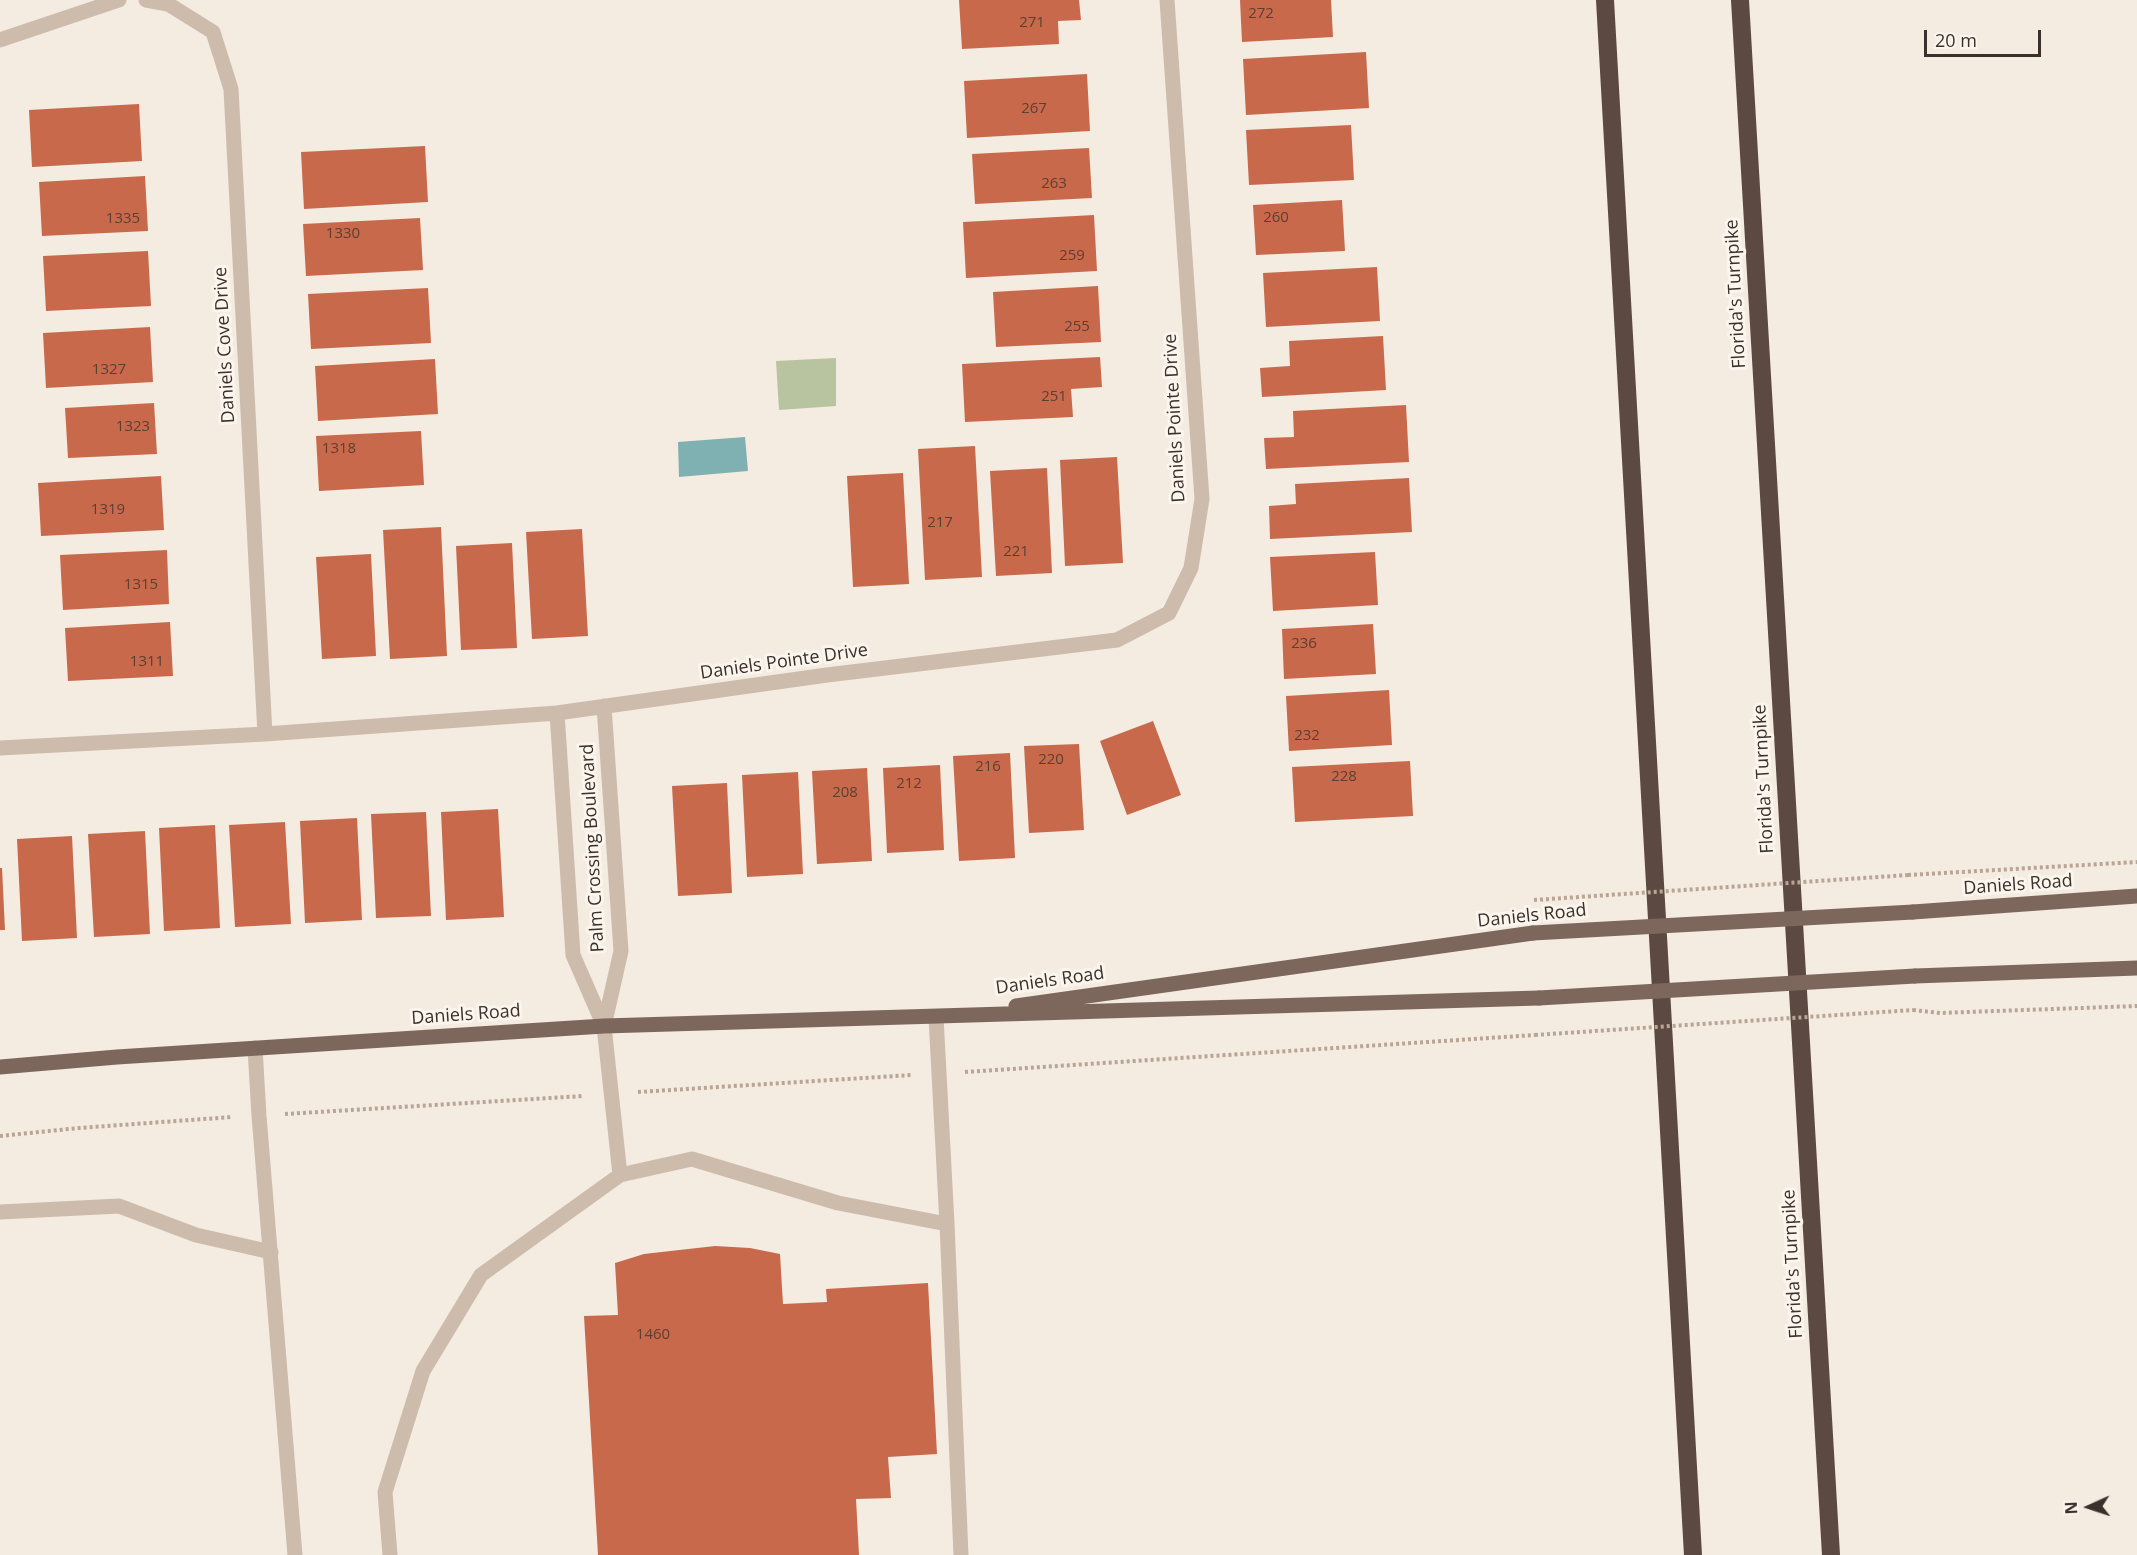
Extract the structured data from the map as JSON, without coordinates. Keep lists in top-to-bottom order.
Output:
{
  "streets": {
    "highway": ["Florida's Turnpike"],
    "main road": ["Daniels Road"],
    "street": ["Daniels Cove Drive", "Daniels Pointe Drive", "Palm Crossing Boulevard"]
  },
  "crossings": [
    ["Daniels Pointe Drive", "Palm Crossing Boulevard"],
    ["Palm Crossing Boulevard", "Daniels Road"]
  ],
  "house_numbers": [
    "272",
    "271",
    "267",
    "263",
    "260",
    "1335",
    "1330",
    "259",
    "255",
    "1327",
    "251",
    "1323",
    "1318",
    "1319",
    "217",
    "221",
    "1315",
    "236",
    "1311",
    "232",
    "220",
    "216",
    "228",
    "212",
    "208",
    "1460"
  ],
  "scale_bar": "20 m",
  "north": "left"
}
